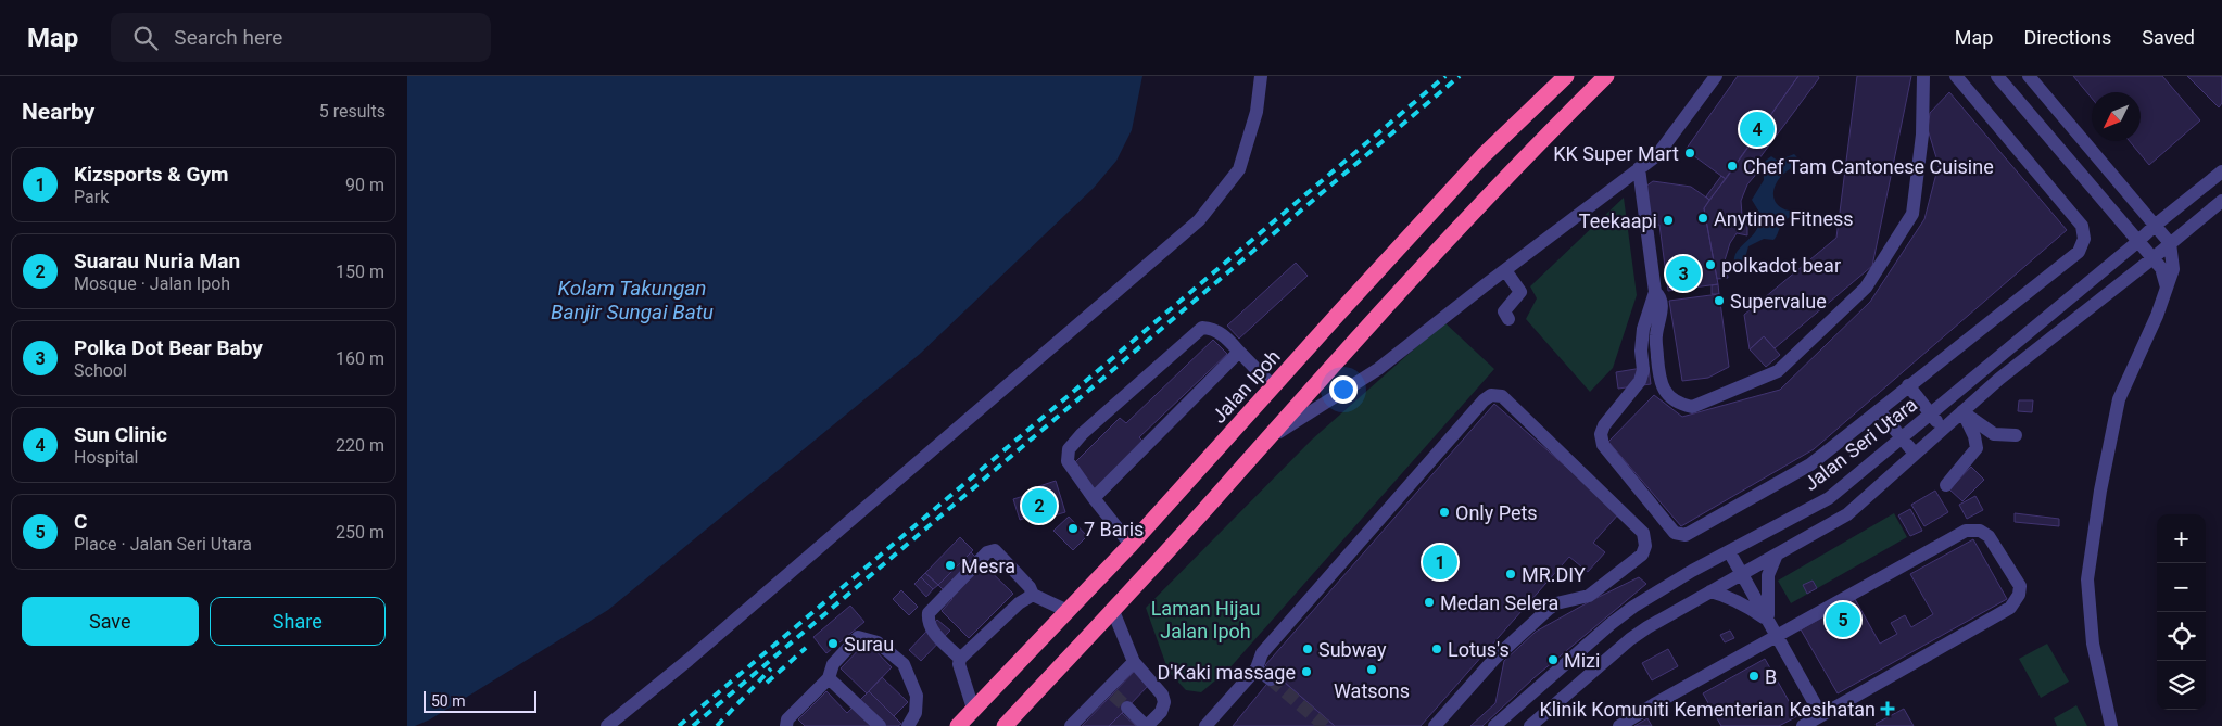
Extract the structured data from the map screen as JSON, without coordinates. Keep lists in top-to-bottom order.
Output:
{
  "streets": {
    "highway": ["Jalan Ipoh"],
    "street": ["Jalan Seri Utara"]
  },
  "water": ["Kolam Takungan Banjir Sungai Batu"],
  "parks": ["Laman Hijau Jalan Ipoh"],
  "places": {
    "other": [
      "KK Super Mart",
      "Chef Tam Cantonese Cuisine",
      "Anytime Fitness",
      "Teekaapi",
      "polkadot bear",
      "Supervalue",
      "Only Pets",
      "7 Baris",
      "Mesra",
      "MR.DIY",
      "Medan Selera",
      "Surau",
      "Subway",
      "Lotus's",
      "Mizi",
      "Watsons",
      "D'Kaki massage",
      "B"
    ],
    "health": ["Klinik Komuniti Kementerian Kesihatan"]
  },
  "scale_bar": "50 m",
  "north": "bottom left",
  "page": {
    "header": "Map",
    "search": "Search here",
    "nav": ["Map", "Directions", "Saved"],
    "heading": ["Nearby", "5 results"],
    "pins": [
      "4",
      "3",
      "2",
      "1",
      "5"
    ],
    "list": [
      {
        "mark": "1",
        "name": "Kizsports & Gym",
        "note": "Park",
        "value": "90 m"
      },
      {
        "mark": "2",
        "name": "Suarau Nuria Man",
        "note": "Mosque · Jalan Ipoh",
        "value": "150 m"
      },
      {
        "mark": "3",
        "name": "Polka Dot Bear Baby",
        "note": "School",
        "value": "160 m"
      },
      {
        "mark": "4",
        "name": "Sun Clinic",
        "note": "Hospital",
        "value": "220 m"
      },
      {
        "mark": "5",
        "name": "C",
        "note": "Place · Jalan Seri Utara",
        "value": "250 m"
      }
    ],
    "map_buttons": ["+", "−"],
    "buttons": ["Save", "Share"],
    "scale": "50 m"
  }
}
